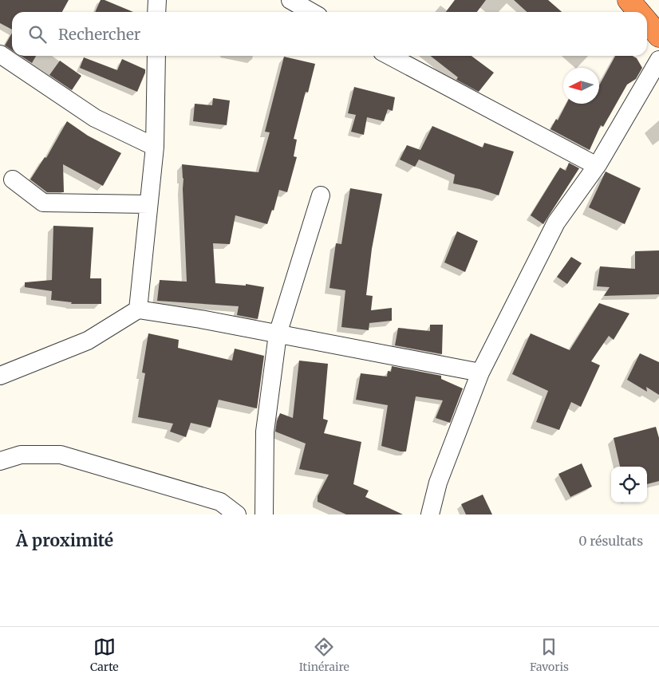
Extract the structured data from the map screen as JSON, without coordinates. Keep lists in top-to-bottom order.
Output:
{
  "north": "left",
  "page": {
    "search": "Rechercher",
    "heading": ["À proximité", "0 résultats"],
    "nav": ["Carte", "Itinéraire", "Favoris"]
  }
}
